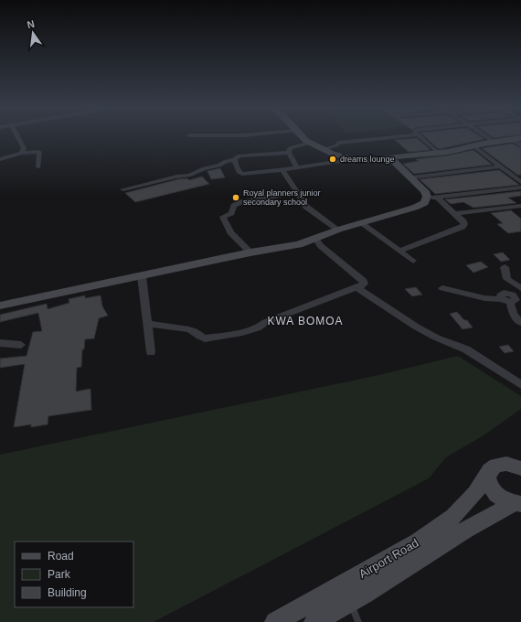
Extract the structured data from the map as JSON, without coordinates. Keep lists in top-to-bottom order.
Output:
{
  "streets": {
    "street": ["Airport Road"]
  },
  "districts": ["KWA BOMOA"],
  "places": ["dreams lounge", "Royal planners junior secondary school"],
  "legend": ["Road", "Park", "Building"],
  "north": "top"
}
